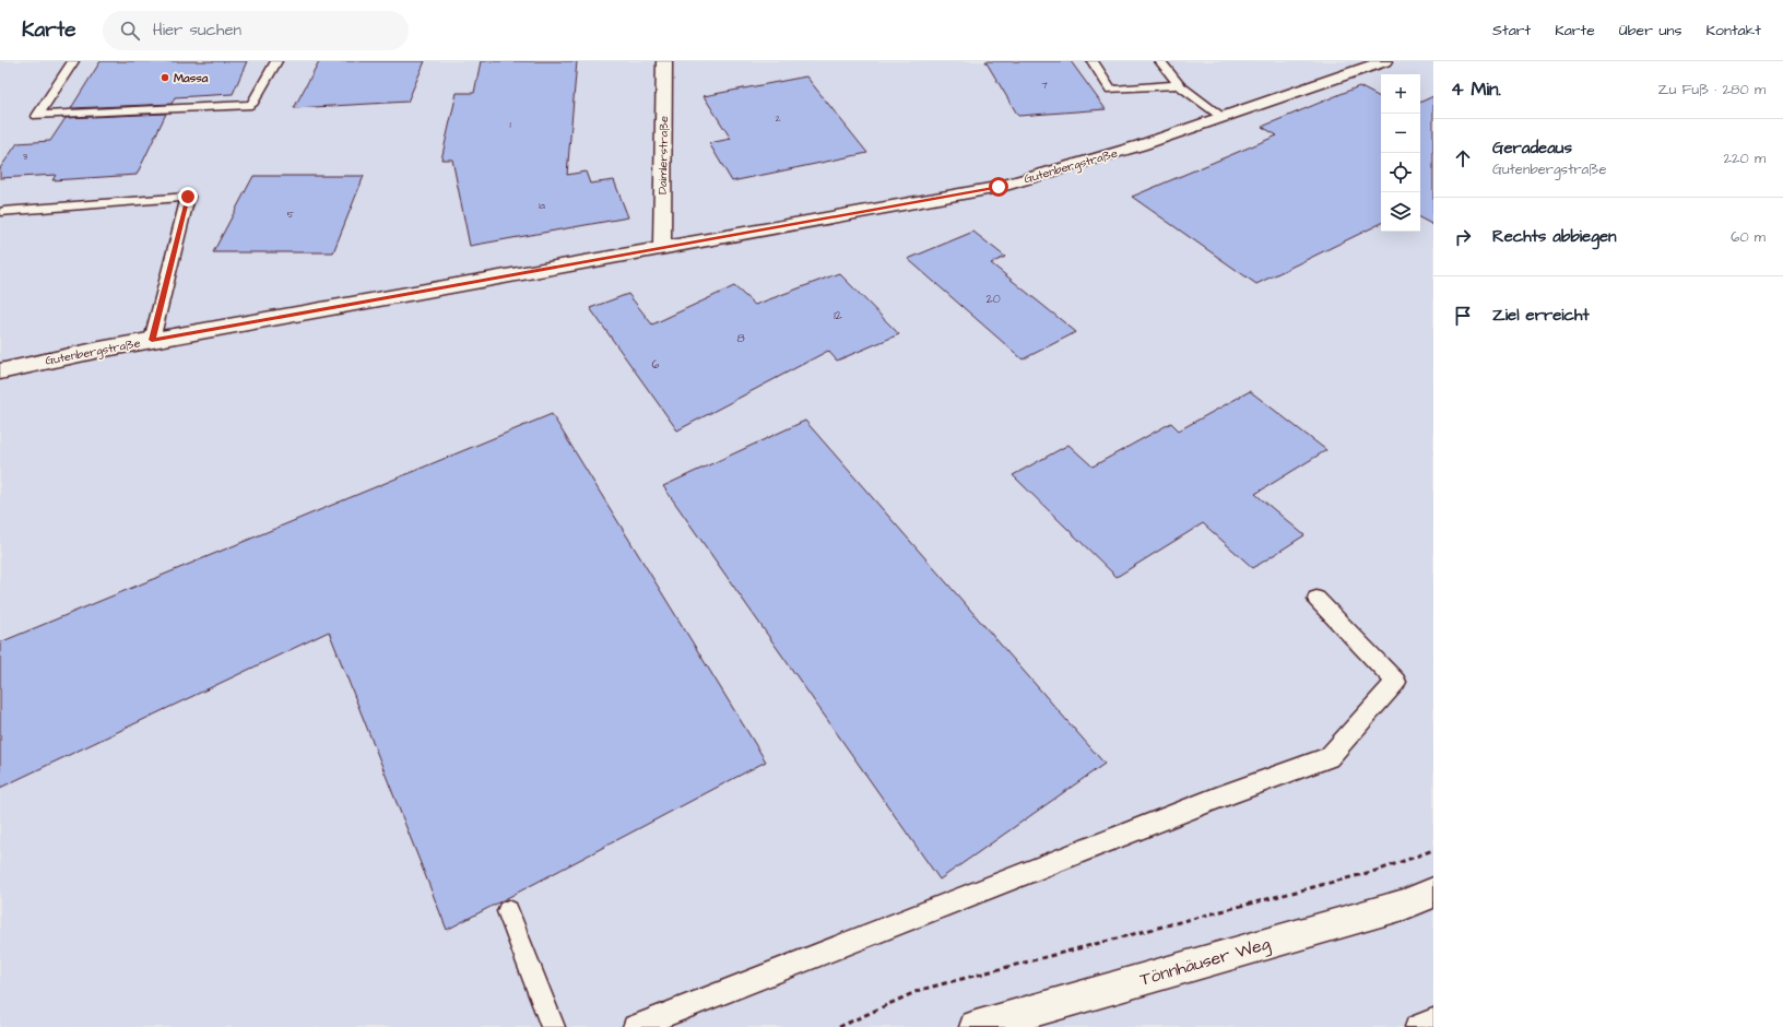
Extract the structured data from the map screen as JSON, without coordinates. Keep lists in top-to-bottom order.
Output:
{
  "streets": {
    "street": ["Daimlerstraße", "Gutenbergstraße", "Tönnhäuser Weg"]
  },
  "crossings": [
    ["Daimlerstraße", "Gutenbergstraße"]
  ],
  "places": ["Massa"],
  "house_numbers": [
    "7",
    "2",
    "1",
    "3",
    "1a",
    "5",
    "20",
    "12",
    "8",
    "6"
  ],
  "page": {
    "header": "Karte",
    "search": "Hier suchen",
    "nav": [
      "Start",
      "Karte",
      "Über uns",
      "Kontakt"
    ],
    "heading": ["4 Min.", "Zu Fuß · 280 m"],
    "map_buttons": ["+", "−"],
    "list": [
      ["Geradeaus", "Gutenbergstraße", "220 m"],
      ["Rechts abbiegen", "60 m"],
      "Ziel erreicht"
    ]
  }
}
